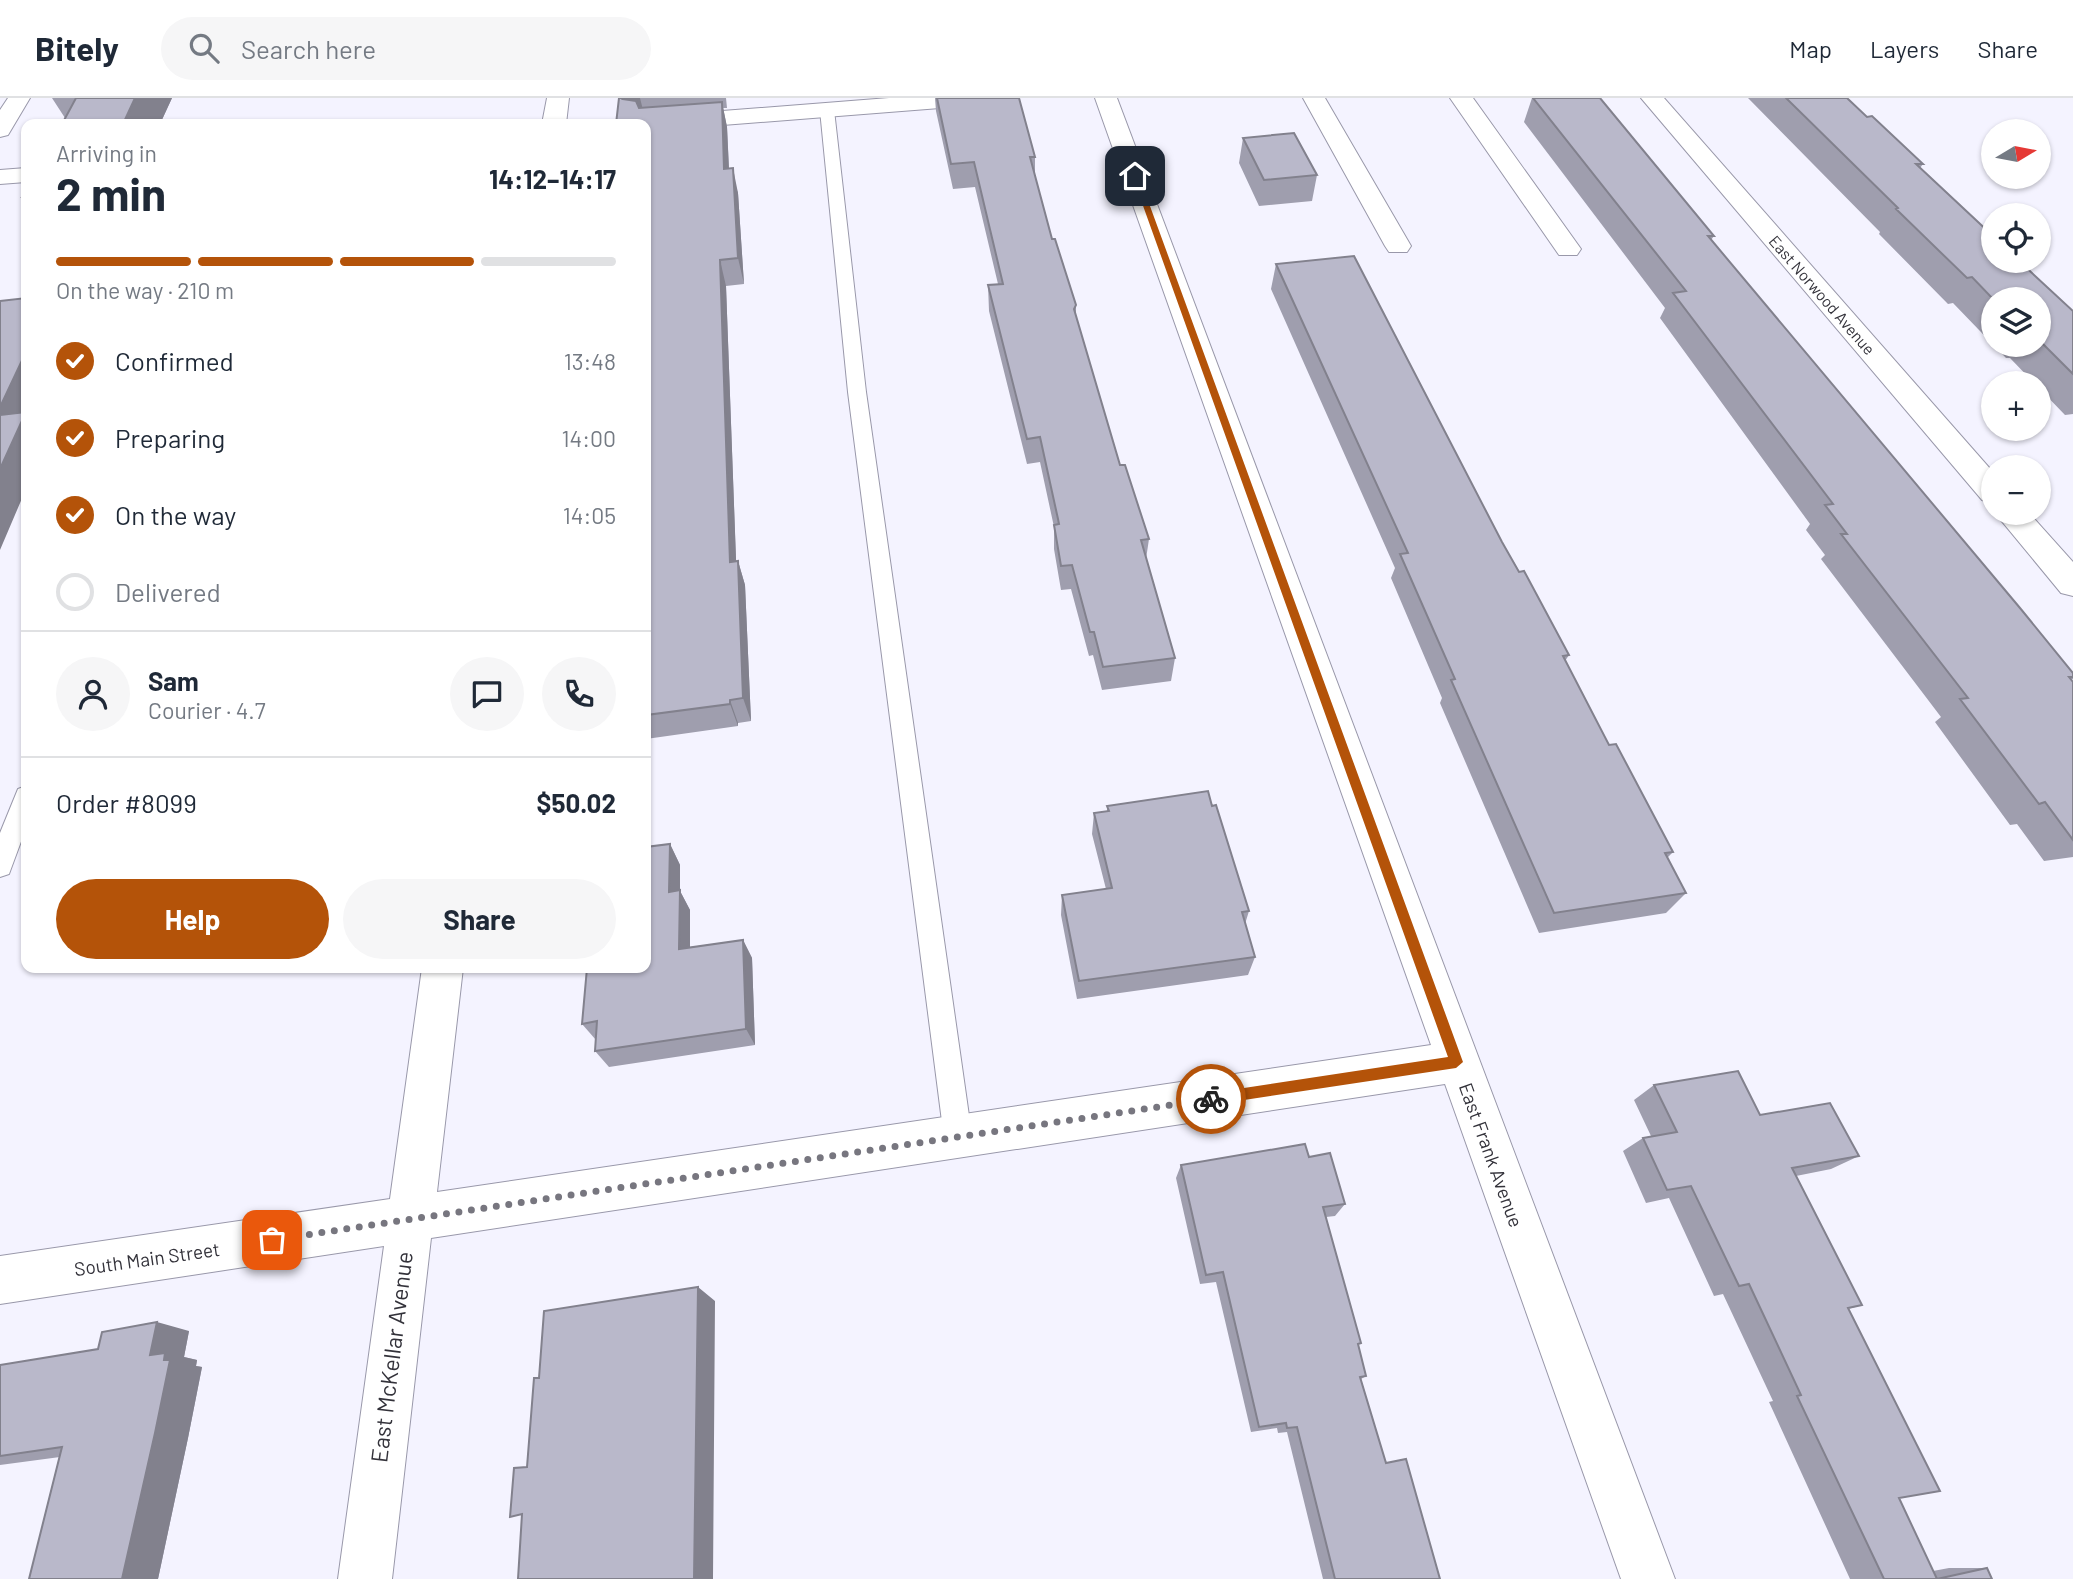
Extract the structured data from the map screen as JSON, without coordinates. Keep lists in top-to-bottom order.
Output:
{
  "streets": {
    "street": [
      "East Norwood Avenue",
      "East Frank Avenue",
      "South Main Street",
      "East McKellar Avenue"
    ]
  },
  "crossings": [
    ["East Frank Avenue", "South Main Street"],
    ["South Main Street", "East McKellar Avenue"]
  ],
  "north": "right",
  "page": {
    "header": "Bitely",
    "search": "Search here",
    "nav": ["Map", "Layers", "Share"],
    "map_buttons": ["+", "−"],
    "heading": ["2 min", "Arriving in", "14:12–14:17"],
    "panel": [
      "Sam",
      "Courier · 4.7",
      "Order #8099",
      "$50.02"
    ],
    "bar": "On the way · 210 m",
    "list": [
      ["Confirmed", "13:48"],
      ["Preparing", "14:00"],
      ["On the way", "14:05"],
      "Delivered"
    ],
    "buttons": ["Help", "Share"]
  }
}
